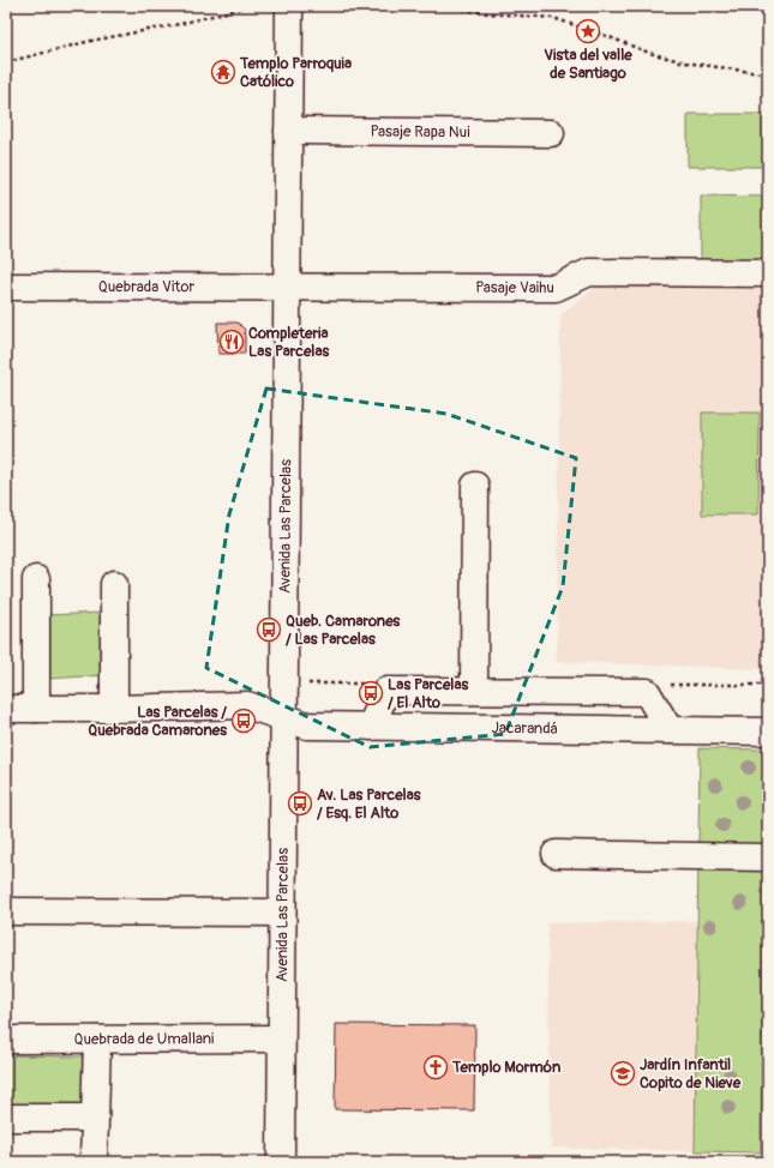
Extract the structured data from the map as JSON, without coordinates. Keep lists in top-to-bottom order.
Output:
{
  "streets": {
    "street": [
      "Pasaje Rapa Nui",
      "Quebrada Vitor",
      "Pasaje Vaihu",
      "Avenida Las Parcelas",
      "Jacarandá",
      "Quebrada de Umallani"
    ]
  },
  "crossings": [
    ["Pasaje Rapa Nui", "Avenida Las Parcelas"],
    ["Quebrada Vitor", "Pasaje Vaihu"],
    ["Quebrada Vitor", "Avenida Las Parcelas"],
    ["Pasaje Vaihu", "Avenida Las Parcelas"],
    ["Avenida Las Parcelas", "Jacarandá"],
    ["Avenida Las Parcelas", "Quebrada de Umallani"]
  ],
  "places": {
    "place": ["Vista del valle de Santiago"],
    "temple": ["Templo Parroquia Católico"],
    "restaurant": ["Completeria Las Parcelas"],
    "bus stop": [
      "Queb. Camarones / Las Parcelas",
      "Las Parcelas / El Alto",
      "Las Parcelas / Quebrada Camarones",
      "Av. Las Parcelas / Esq. El Alto"
    ],
    "church": ["Templo Mormón"],
    "school or university": ["Jardín Infantil Copito de Nieve"]
  }
}
